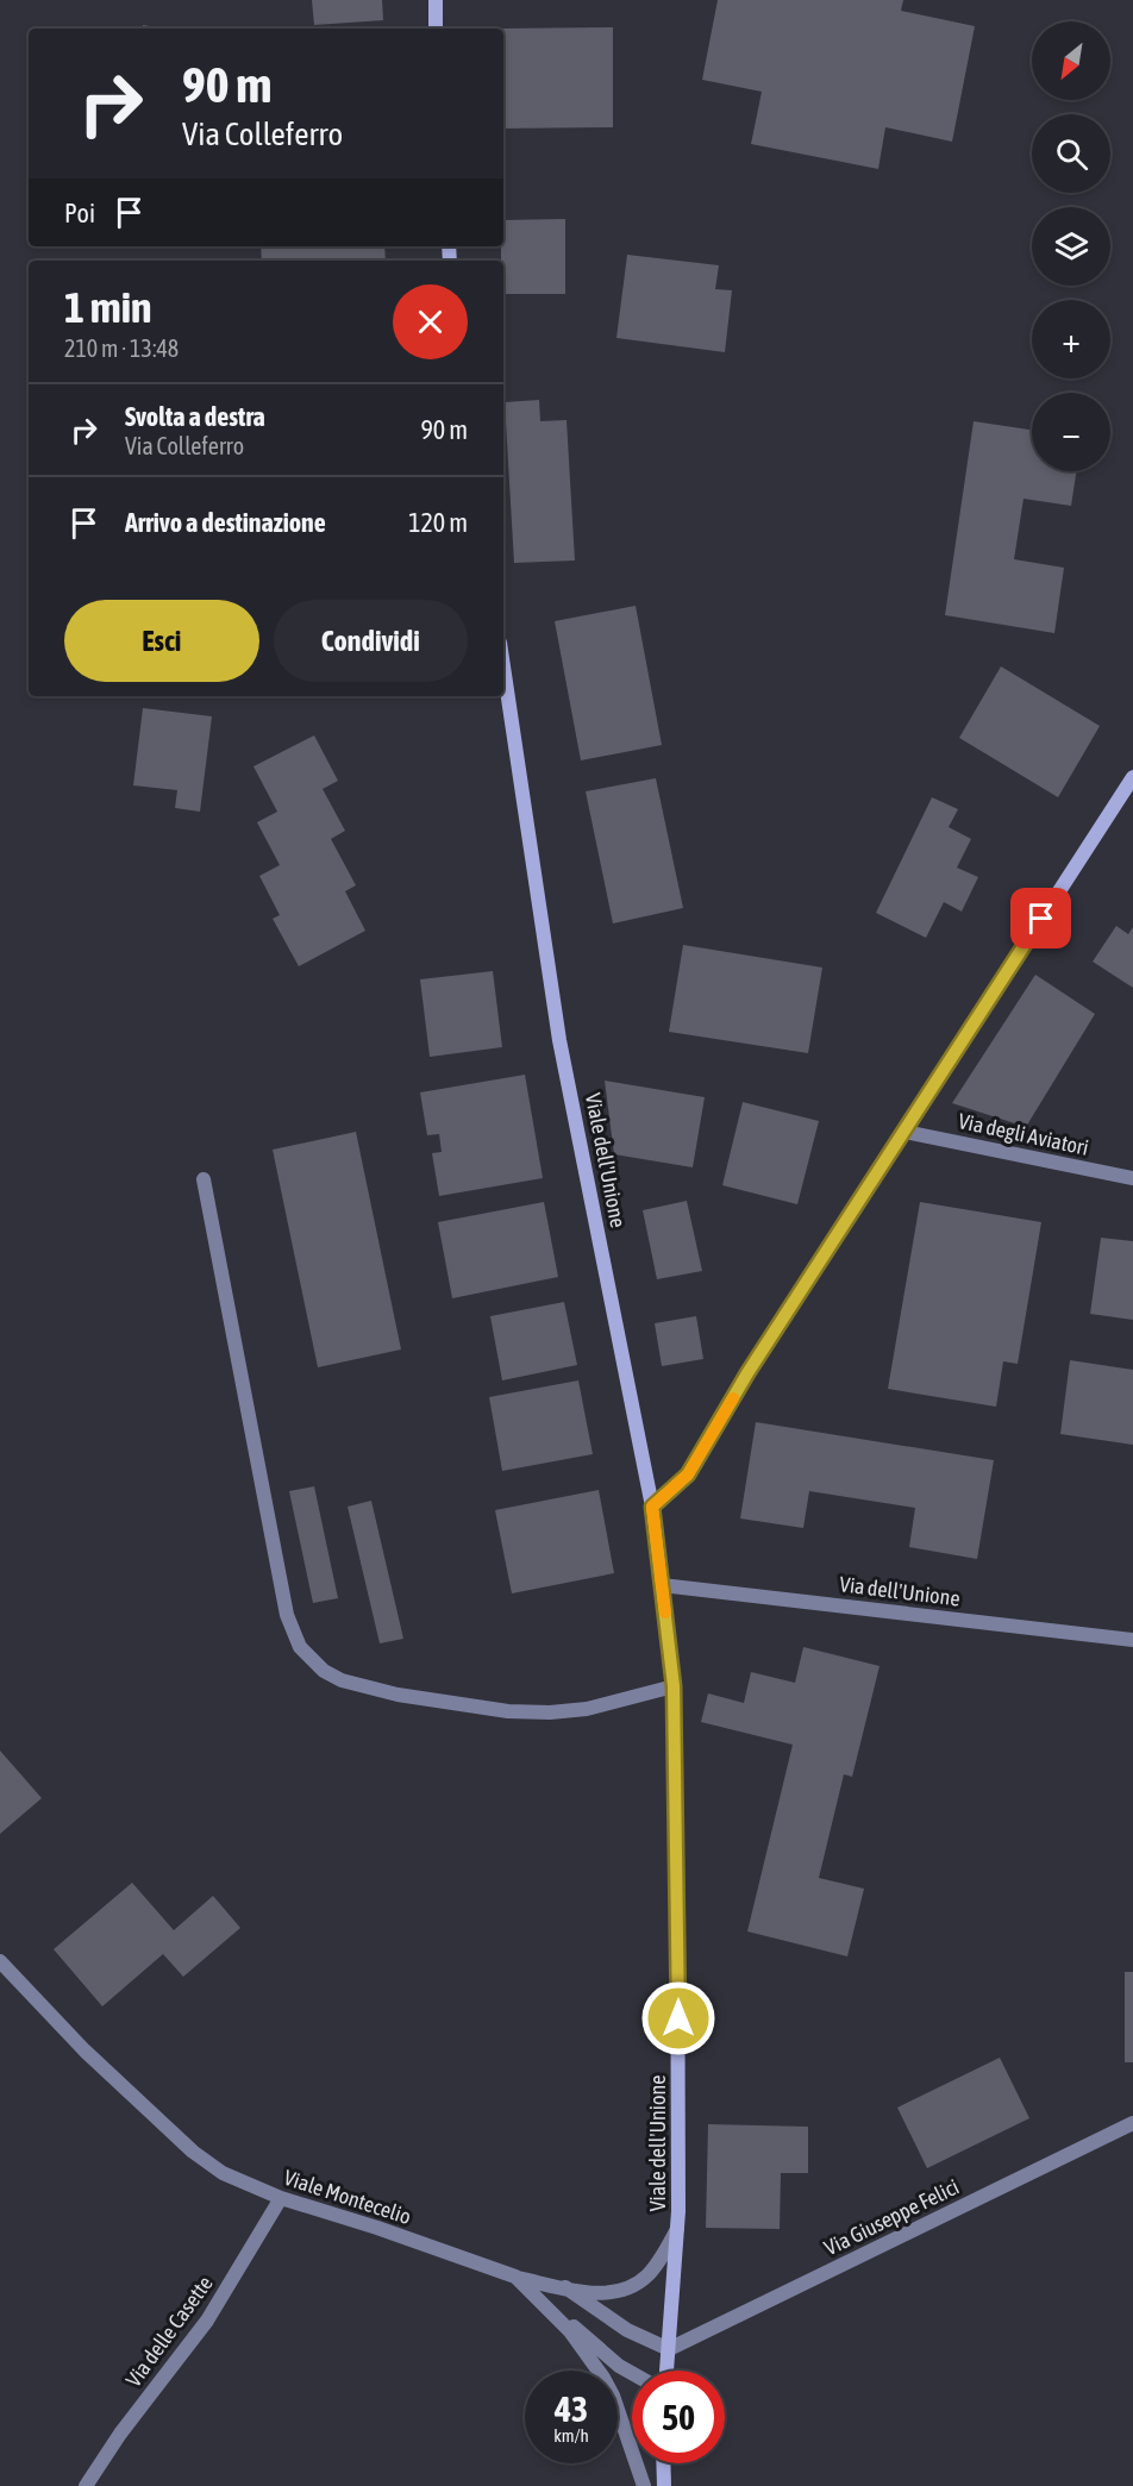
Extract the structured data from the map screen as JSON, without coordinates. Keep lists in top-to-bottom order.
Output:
{
  "streets": {
    "main road": ["Viale dell'Unione"],
    "street": [
      "Via degli Aviatori",
      "Via dell'Unione",
      "Viale Montecelio",
      "Via Giuseppe Felici",
      "Via delle Casette"
    ]
  },
  "crossings": [
    ["Viale dell'Unione", "Via dell'Unione"],
    ["Viale dell'Unione", "Via Giuseppe Felici"],
    ["Viale Montecelio", "Via delle Casette"]
  ],
  "north": "bottom left",
  "page": {
    "map_buttons": ["+", "−"],
    "turn": ["90 m", "Via Colleferro"],
    "then": "Poi",
    "heading": ["1 min", "210 m · 13:48"],
    "list": [
      {
        "name": "Svolta a destra",
        "note": "Via Colleferro",
        "value": "90 m"
      },
      {
        "name": "Arrivo a destinazione",
        "value": "120 m"
      }
    ],
    "buttons": ["Esci", "Condividi"],
    "speed": "43 km/h",
    "limit": "50"
  }
}
